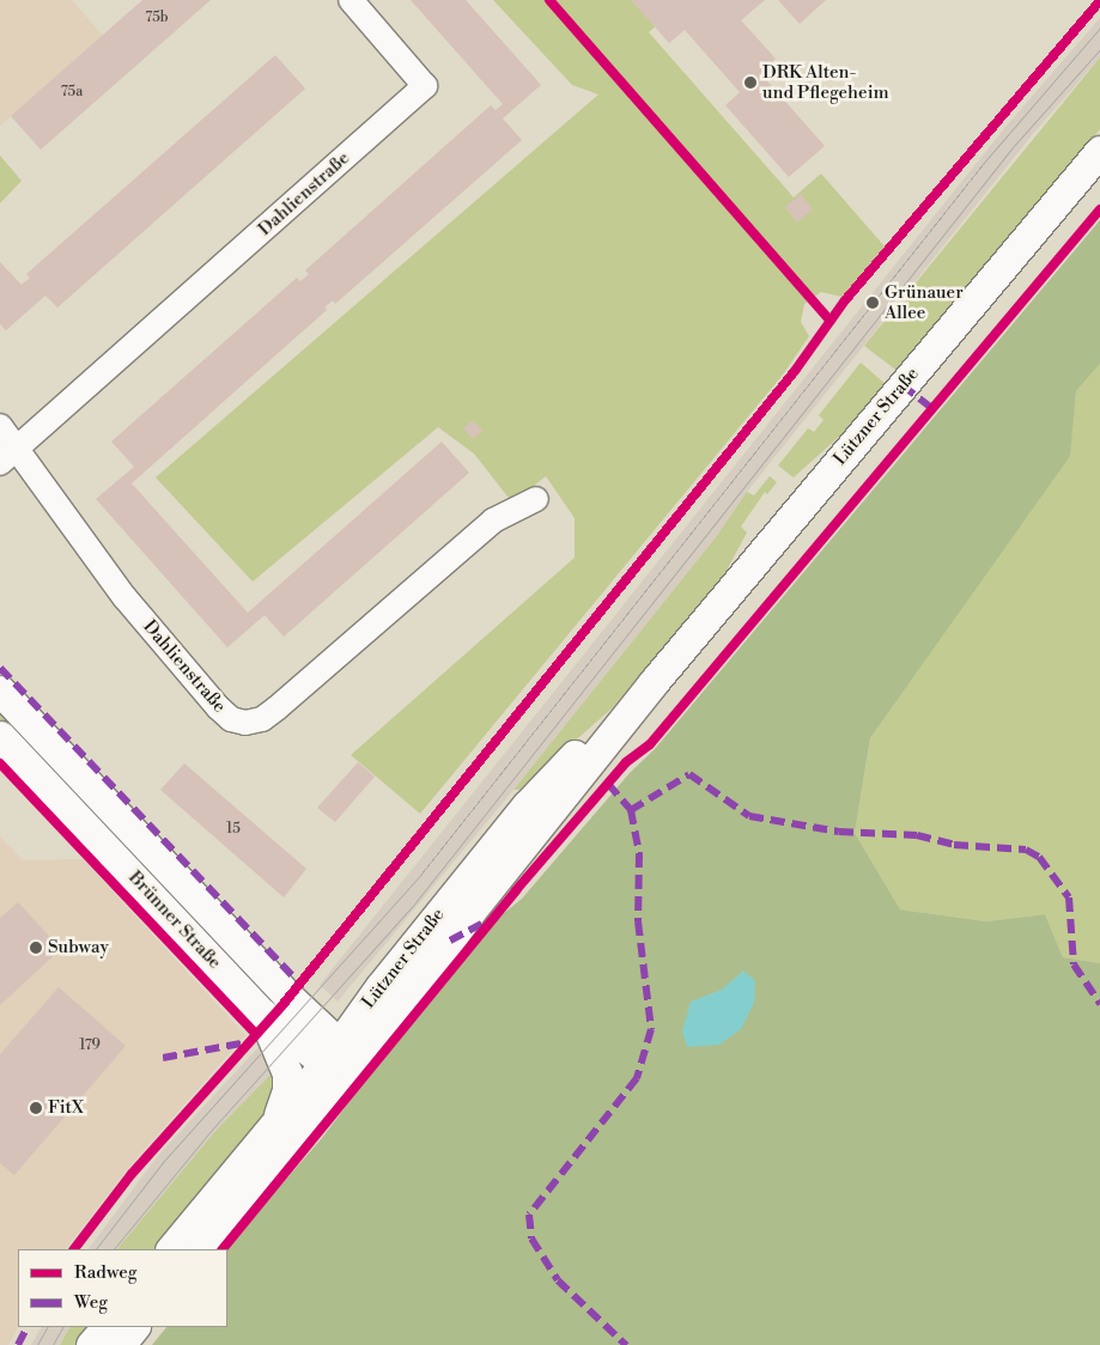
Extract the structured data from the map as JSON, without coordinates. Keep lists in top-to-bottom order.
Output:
{
  "streets": {
    "main road": ["Lützner Straße", "Brünner Straße"],
    "street": ["Dahlienstraße"]
  },
  "crossings": [
    ["Lützner Straße", "Brünner Straße"]
  ],
  "places": [
    "DRK Alten- und Pflegeheim",
    "Grünauer Allee",
    "Subway",
    "FitX"
  ],
  "house_numbers": [
    "75b",
    "75a",
    "15",
    "179"
  ],
  "legend": ["Radweg", "Weg"]
}
